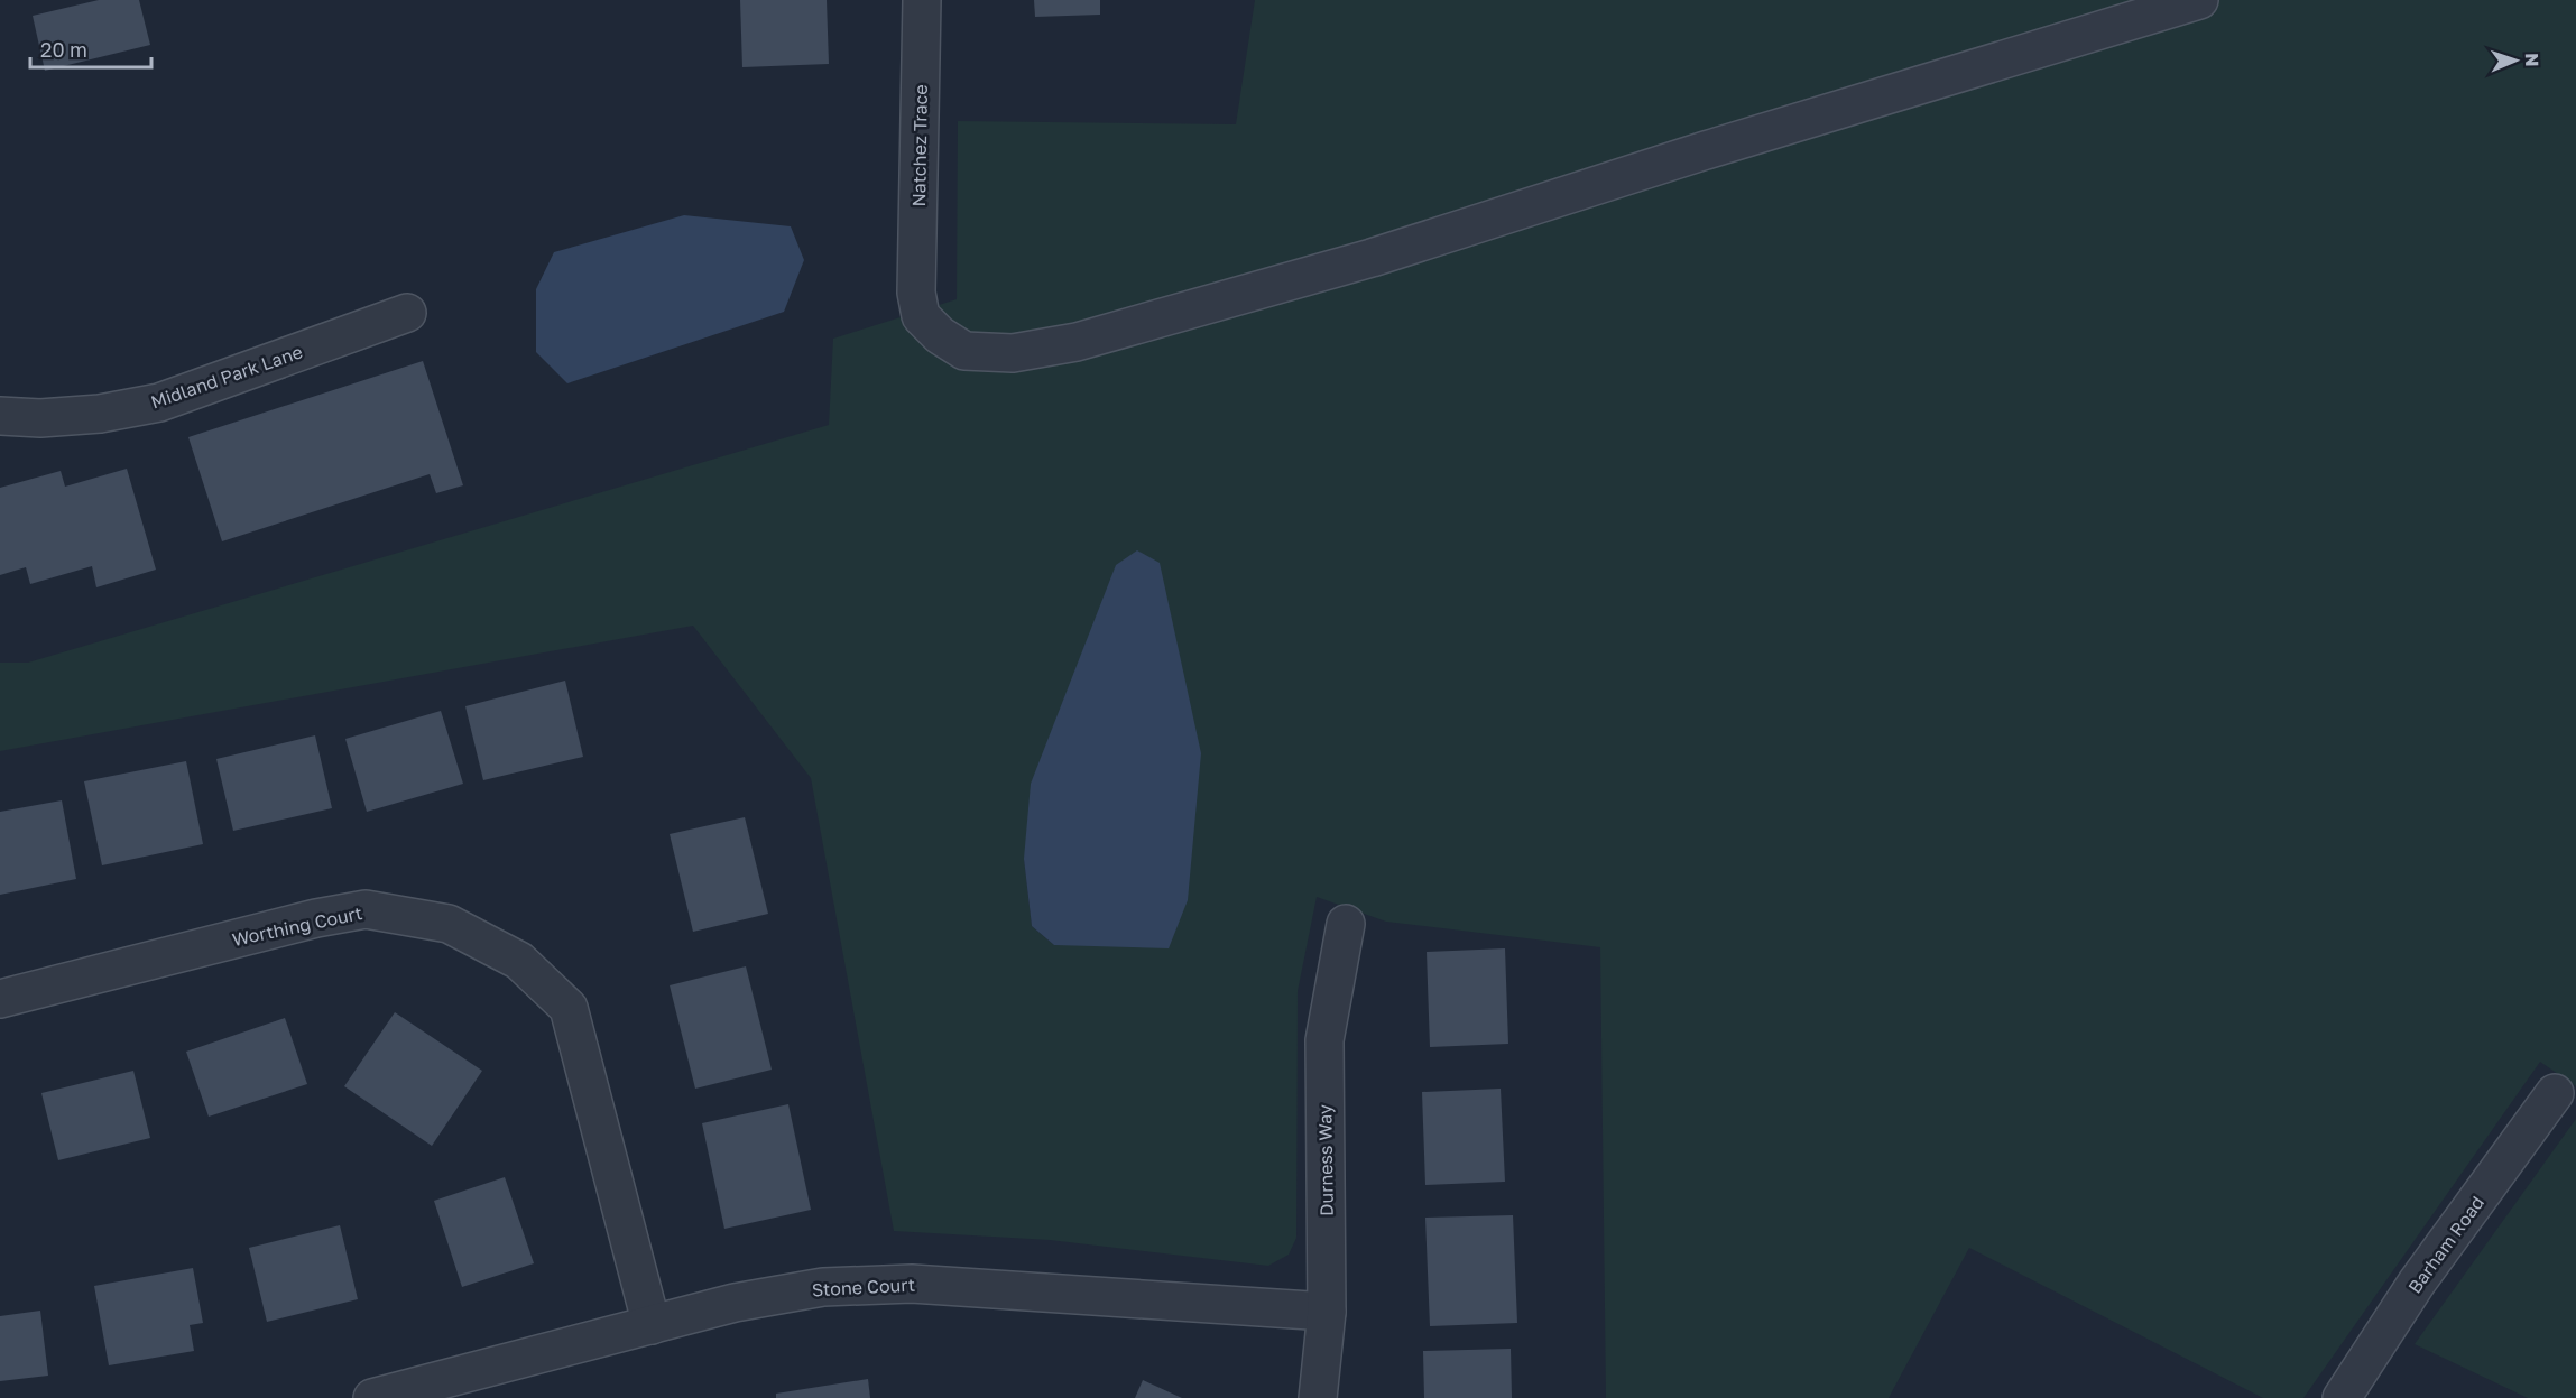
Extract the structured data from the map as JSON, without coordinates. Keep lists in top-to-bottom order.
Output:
{
  "streets": {
    "street": [
      "Natchez Trace",
      "Midland Park Lane",
      "Worthing Court",
      "Durness Way",
      "Barham Road",
      "Stone Court"
    ]
  },
  "crossings": [
    ["Worthing Court", "Stone Court"],
    ["Durness Way", "Stone Court"]
  ],
  "scale_bar": "20 m",
  "north": "right"
}
